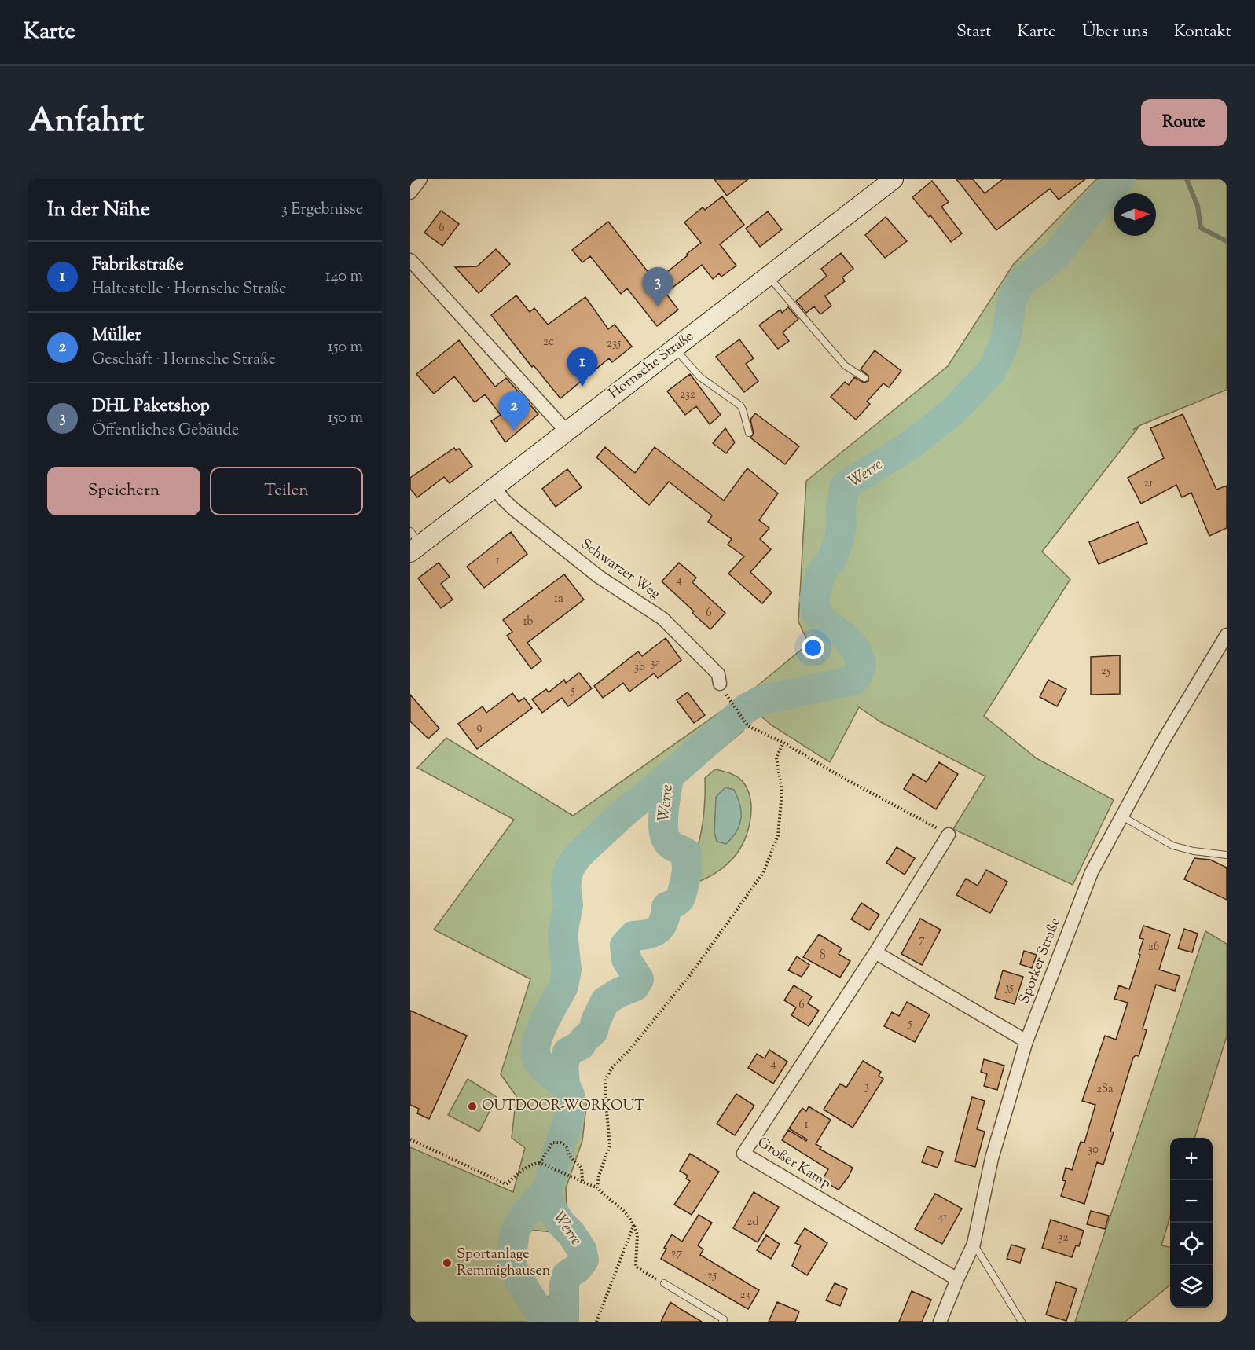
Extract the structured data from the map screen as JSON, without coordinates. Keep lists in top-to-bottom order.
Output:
{
  "streets": {
    "main road": ["Hornsche Straße"],
    "street": ["Schwarzer Weg", "Sporker Straße", "Großer Kamp"]
  },
  "crossings": [
    ["Hornsche Straße", "Schwarzer Weg"],
    ["Sporker Straße", "Großer Kamp"]
  ],
  "water": ["Werre"],
  "places": ["OUTDOOR-WORKOUT", "Sportanlage Remmighausen"],
  "house_numbers": [
    "6",
    "2c",
    "235",
    "232",
    "21",
    "1",
    "4",
    "1a",
    "6",
    "1b",
    "3a",
    "3b",
    "25",
    "5",
    "9",
    "7",
    "26",
    "8",
    "35",
    "6",
    "5",
    "4",
    "3",
    "28a",
    "1",
    "30",
    "41",
    "2d",
    "32",
    "27",
    "25",
    "23"
  ],
  "north": "right",
  "page": {
    "header": "Karte",
    "nav": [
      "Start",
      "Karte",
      "Über uns",
      "Kontakt"
    ],
    "title": "Anfahrt",
    "buttons": [
      "Route",
      ["Speichern", "Teilen"]
    ],
    "heading": ["In der Nähe", "3 Ergebnisse"],
    "list": [
      {
        "mark": "1",
        "name": "Fabrikstraße",
        "note": "Haltestelle · Hornsche Straße",
        "value": "140 m"
      },
      {
        "mark": "2",
        "name": "Müller",
        "note": "Geschäft · Hornsche Straße",
        "value": "150 m"
      },
      {
        "mark": "3",
        "name": "DHL Paketshop",
        "note": "Öffentliches Gebäude",
        "value": "150 m"
      }
    ],
    "pins": ["3", "1", "2"],
    "map_buttons": ["+", "−"]
  }
}
